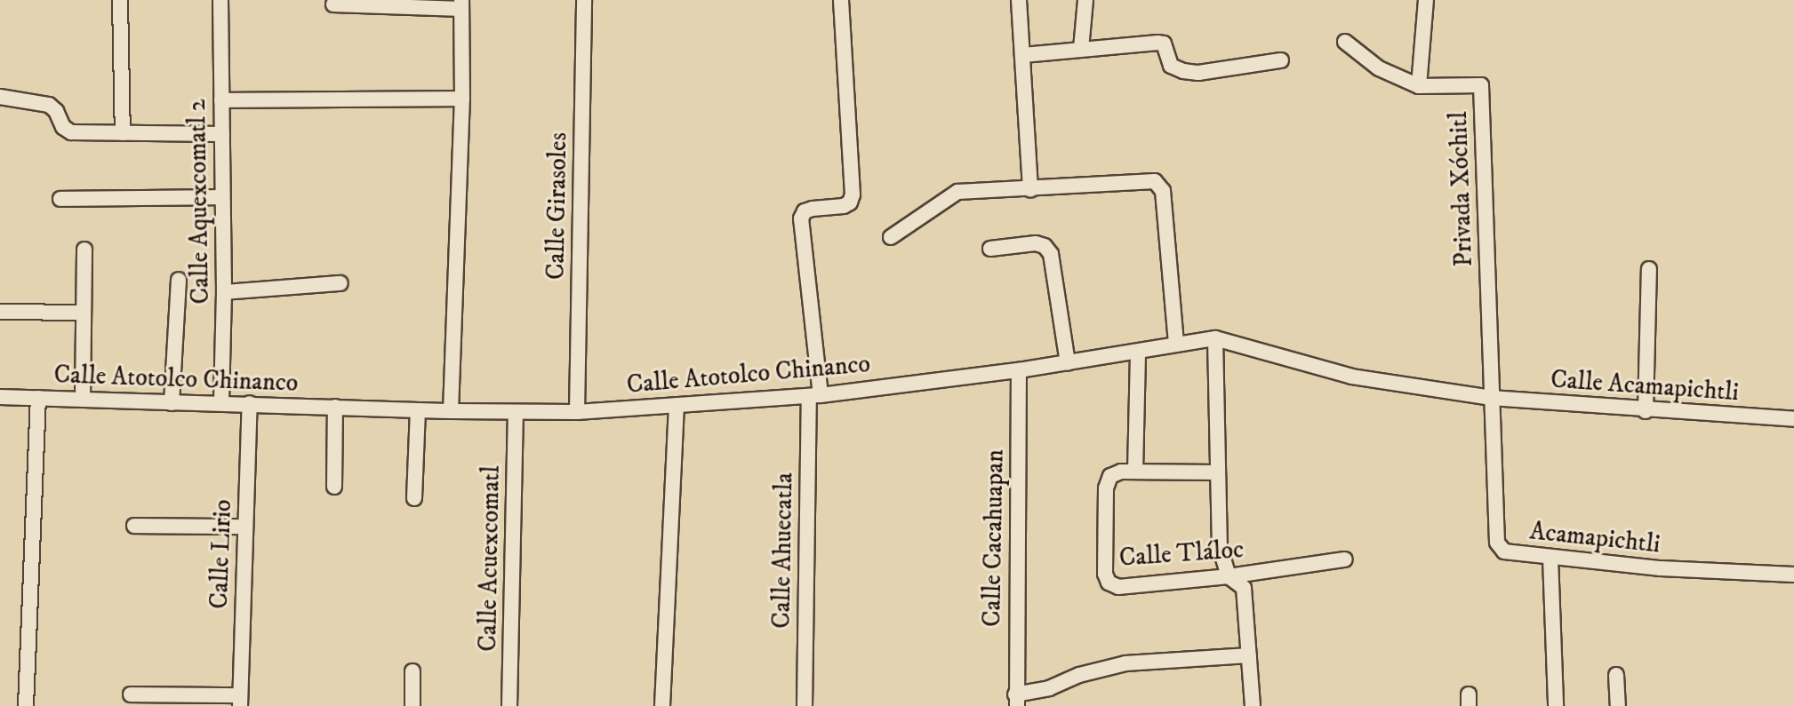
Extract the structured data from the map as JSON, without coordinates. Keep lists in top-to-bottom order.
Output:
{
  "streets": {
    "street": [
      "Privada Xóchitl",
      "Calle Aquexcomatl 2",
      "Calle Girasoles",
      "Calle Atotolco Chinanco",
      "Calle Acamapichtli",
      "Calle Cacahuapan",
      "Acamapichtli",
      "Calle Ahuecatla",
      "Calle Lirio",
      "Calle Tláloc",
      "Calle Acuexcomatl"
    ]
  },
  "crossings": [
    ["Privada Xóchitl", "Calle Atotolco Chinanco"],
    ["Privada Xóchitl", "Calle Acamapichtli"],
    ["Privada Xóchitl", "Acamapichtli"],
    ["Calle Aquexcomatl 2", "Calle Atotolco Chinanco"],
    ["Calle Girasoles", "Calle Atotolco Chinanco"],
    ["Calle Atotolco Chinanco", "Calle Acamapichtli"],
    ["Calle Atotolco Chinanco", "Calle Cacahuapan"],
    ["Calle Atotolco Chinanco", "Acamapichtli"],
    ["Calle Atotolco Chinanco", "Calle Ahuecatla"],
    ["Calle Atotolco Chinanco", "Calle Lirio"],
    ["Calle Atotolco Chinanco", "Calle Acuexcomatl"],
    ["Calle Acamapichtli", "Acamapichtli"]
  ]
}
